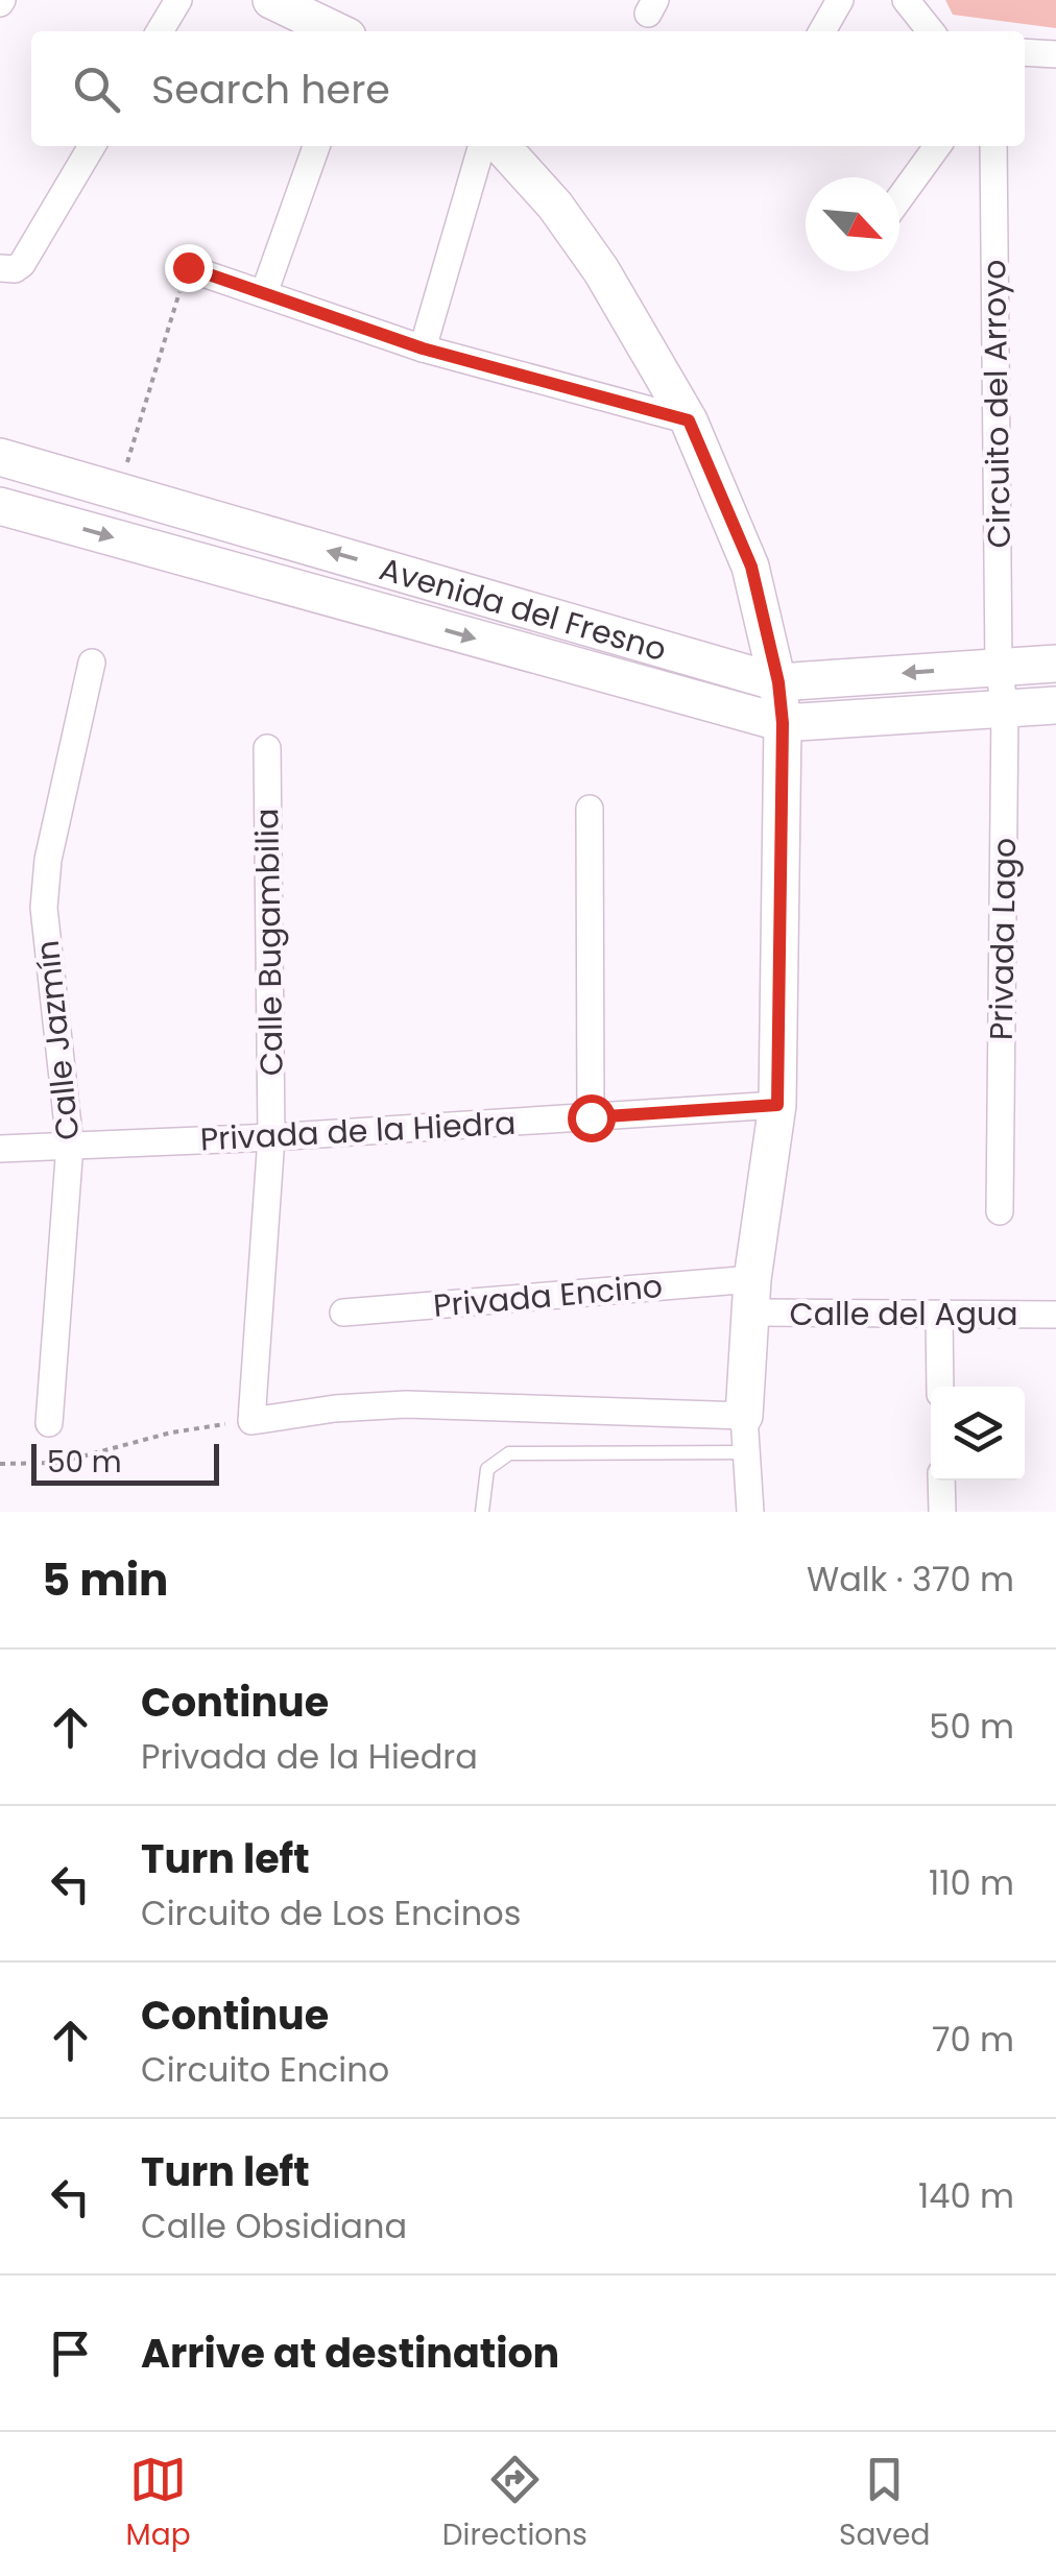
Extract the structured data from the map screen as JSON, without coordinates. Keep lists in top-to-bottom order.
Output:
{
  "streets": {
    "street": [
      "Circuito del Arroyo",
      "Avenida del Fresno",
      "Privada Lago",
      "Calle Bugambilia",
      "Calle Jazmín",
      "Privada de la Hiedra",
      "Privada Encino",
      "Calle del Agua"
    ]
  },
  "crossings": [
    ["Circuito del Arroyo", "Avenida del Fresno"],
    ["Circuito del Arroyo", "Privada Lago"],
    ["Avenida del Fresno", "Privada Lago"],
    ["Calle Bugambilia", "Privada de la Hiedra"],
    ["Calle Jazmín", "Privada de la Hiedra"],
    ["Privada Encino", "Calle del Agua"]
  ],
  "scale_bar": "50 m",
  "north": "bottom right",
  "page": {
    "search": "Search here",
    "scale": "50 m",
    "heading": ["5 min", "Walk · 370 m"],
    "list": [
      ["Continue", "Privada de la Hiedra", "50 m"],
      ["Turn left", "Circuito de Los Encinos", "110 m"],
      ["Continue", "Circuito Encino", "70 m"],
      ["Turn left", "Calle Obsidiana", "140 m"],
      "Arrive at destination"
    ],
    "nav": ["Map", "Directions", "Saved"]
  }
}
